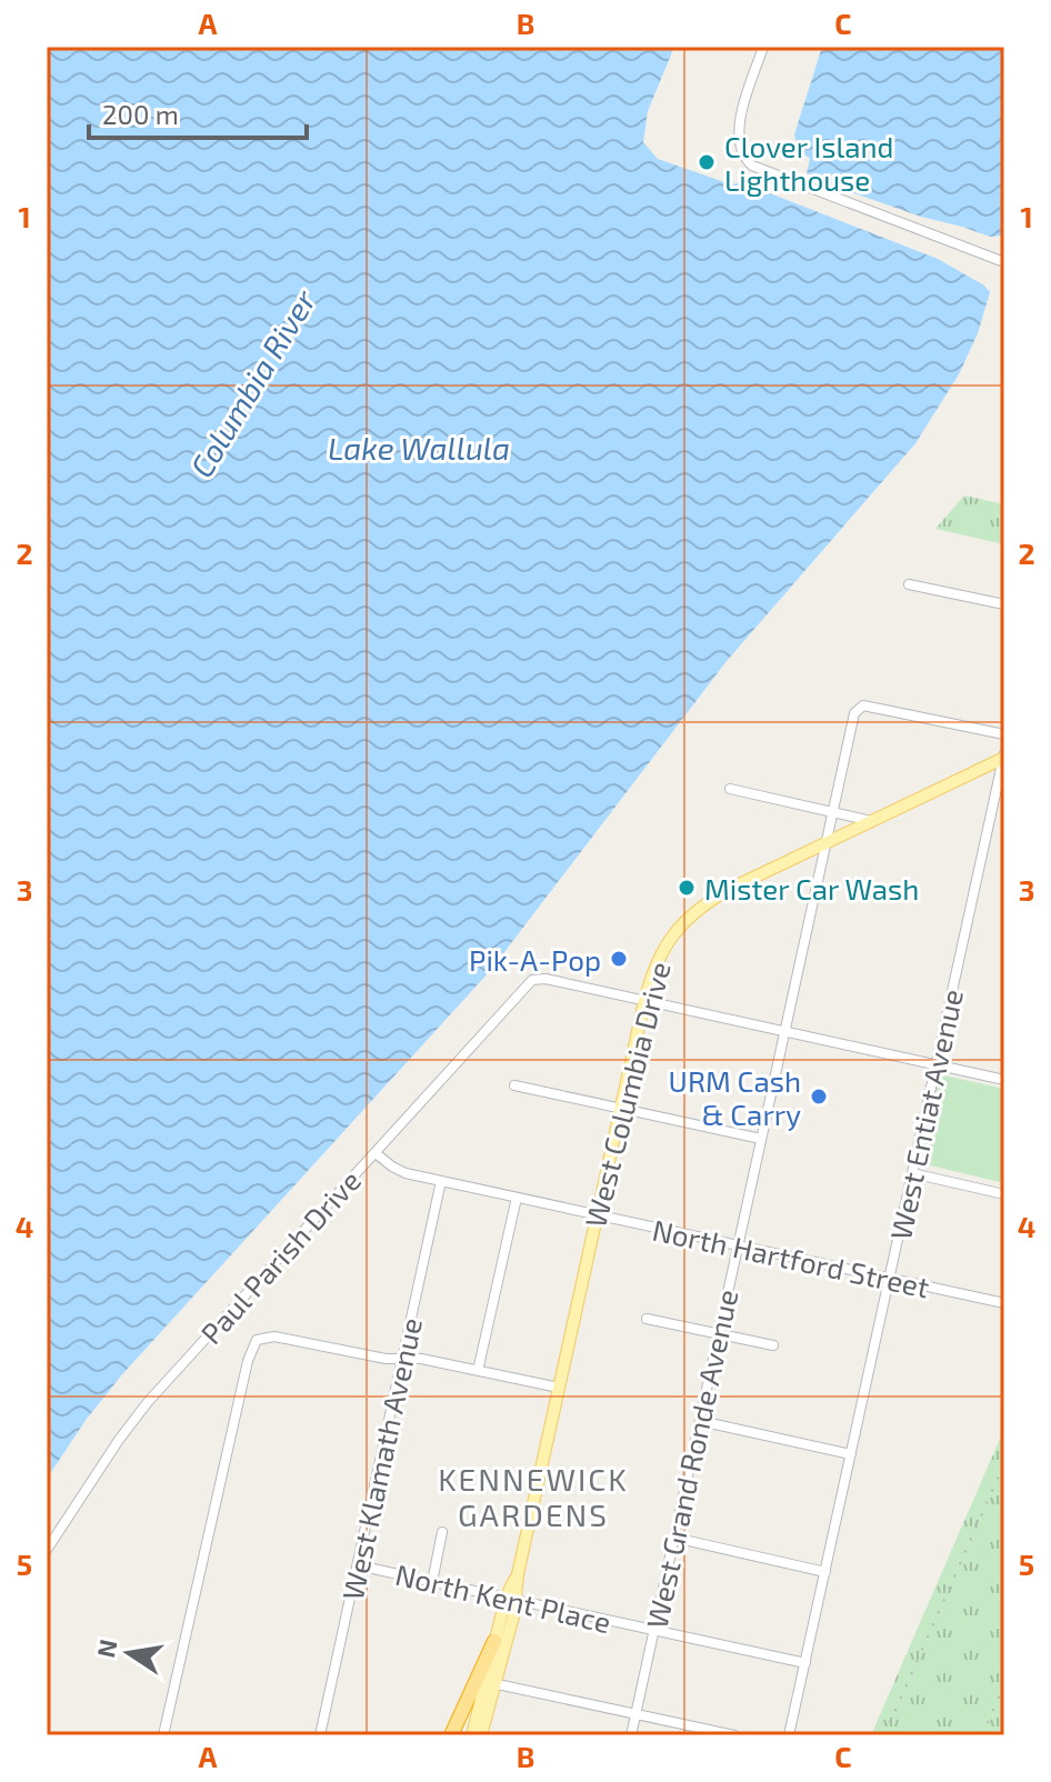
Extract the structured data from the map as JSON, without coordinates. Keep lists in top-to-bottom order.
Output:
{
  "streets": {
    "main road": ["West Columbia Drive"],
    "street": [
      "West Entiat Avenue",
      "Paul Parish Drive",
      "North Hartford Street",
      "West Klamath Avenue",
      "West Grand Ronde Avenue",
      "North Kent Place"
    ]
  },
  "crossings": [
    ["West Columbia Drive", "West Entiat Avenue"],
    ["West Columbia Drive", "Paul Parish Drive"],
    ["West Columbia Drive", "North Hartford Street"],
    ["West Columbia Drive", "West Grand Ronde Avenue"],
    ["West Columbia Drive", "North Kent Place"],
    ["West Entiat Avenue", "North Hartford Street"],
    ["West Entiat Avenue", "North Kent Place"],
    ["Paul Parish Drive", "North Hartford Street"],
    ["North Hartford Street", "West Klamath Avenue"],
    ["North Hartford Street", "West Grand Ronde Avenue"],
    ["West Klamath Avenue", "North Kent Place"],
    ["West Grand Ronde Avenue", "North Kent Place"]
  ],
  "districts": ["KENNEWICK GARDENS"],
  "water": ["Columbia River", "Lake Wallula"],
  "places": [
    "Clover Island Lighthouse",
    "Mister Car Wash",
    "Pik-A-Pop",
    "URM Cash & Carry"
  ],
  "scale_bar": "200 m",
  "north": "left",
  "grid": {
    "columns": ["A", "B", "C"],
    "rows": [
      "1",
      "2",
      "3",
      "4",
      "5"
    ]
  }
}
